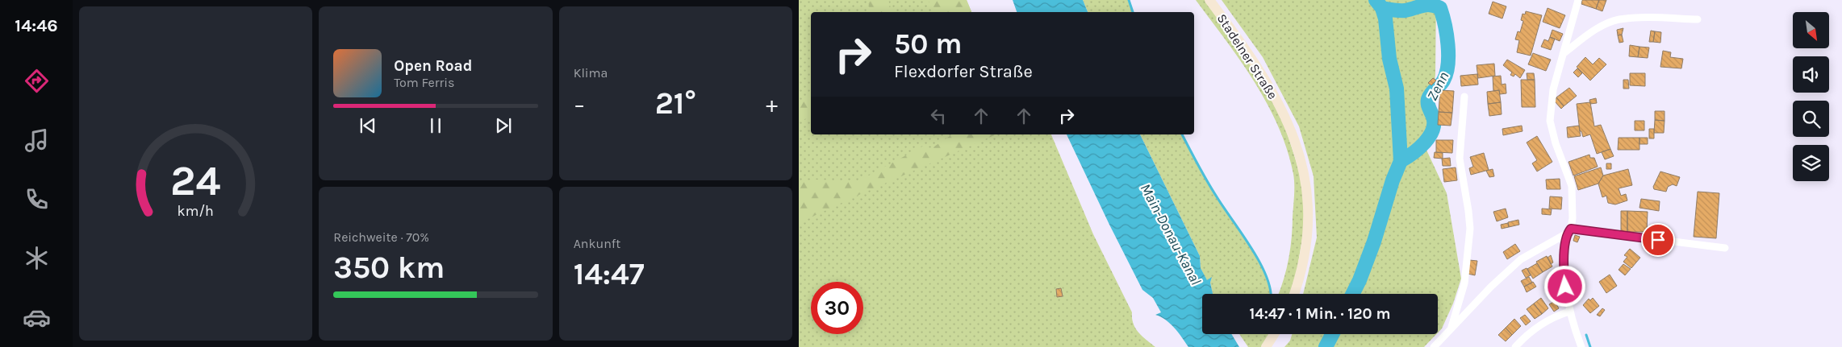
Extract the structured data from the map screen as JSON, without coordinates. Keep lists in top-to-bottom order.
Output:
{
  "streets": {
    "main road": ["Stadelner Straße"]
  },
  "water": ["Zenn", "Main-Donau-Kanal"],
  "north": "bottom right",
  "page": {
    "tabs": "14:46",
    "tile": [
      "Klima",
      ["Reichweite · 70%", "350 km"],
      ["Ankunft", "14:47"]
    ],
    "turn": ["50 m", "Flexdorfer Straße"],
    "song": ["Open Road", "Tom Ferris"],
    "heat": ["−", "21°", "+"],
    "limit": "30",
    "trip": "14:47 · 1 Min. · 120 m",
    "gauge": ["24", "km/h"]
  }
}
